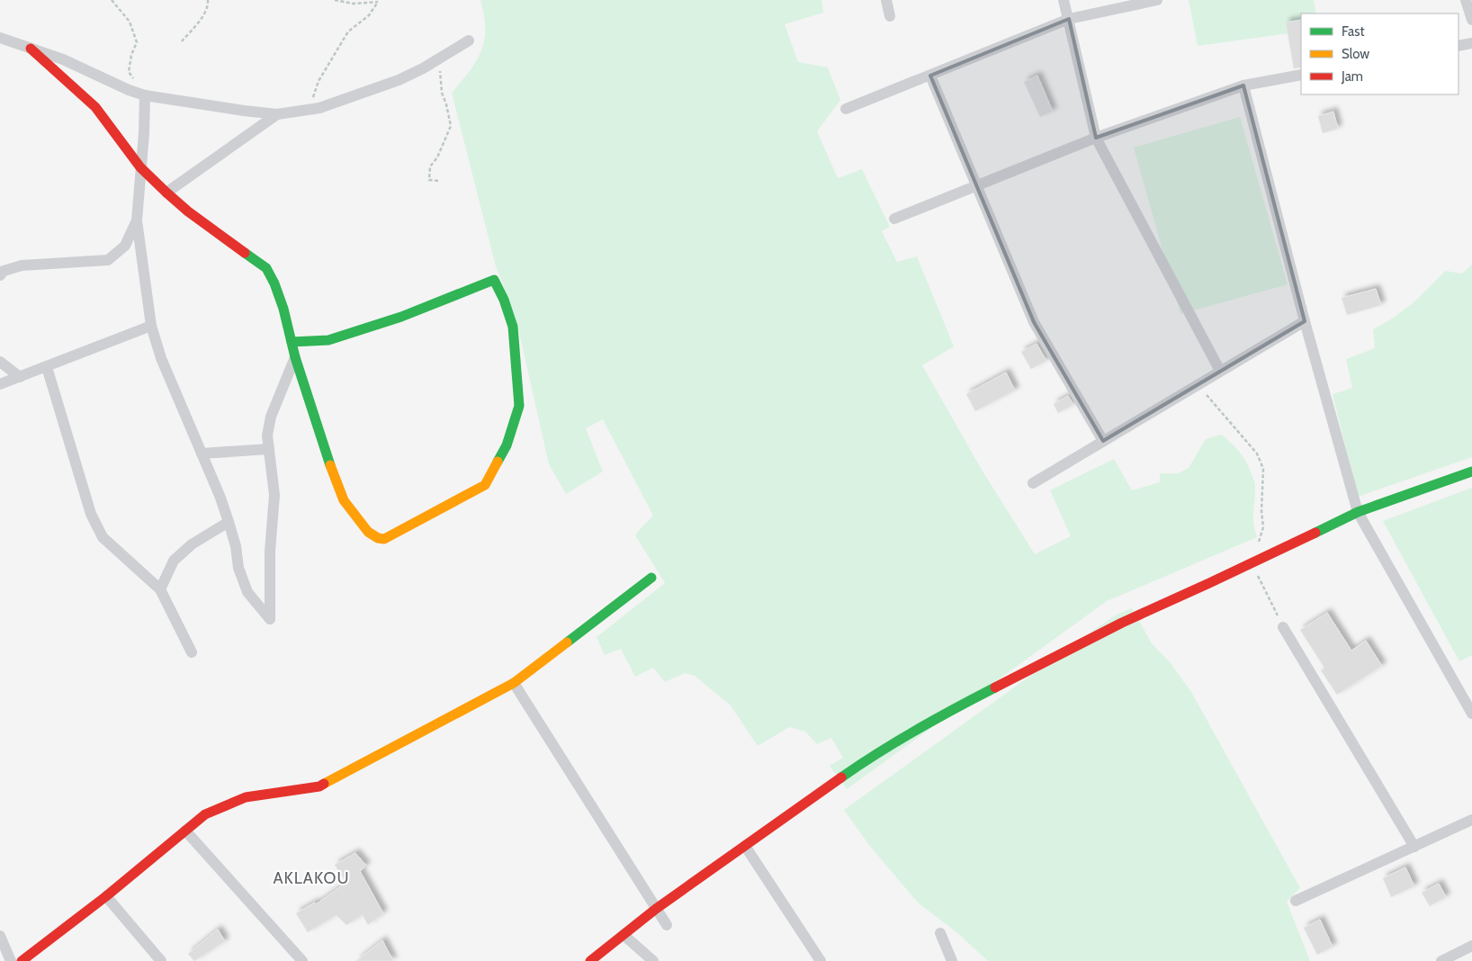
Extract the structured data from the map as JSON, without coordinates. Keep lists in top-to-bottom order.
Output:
{
  "districts": ["AKLAKOU"],
  "legend": ["Fast", "Slow", "Jam"]
}
